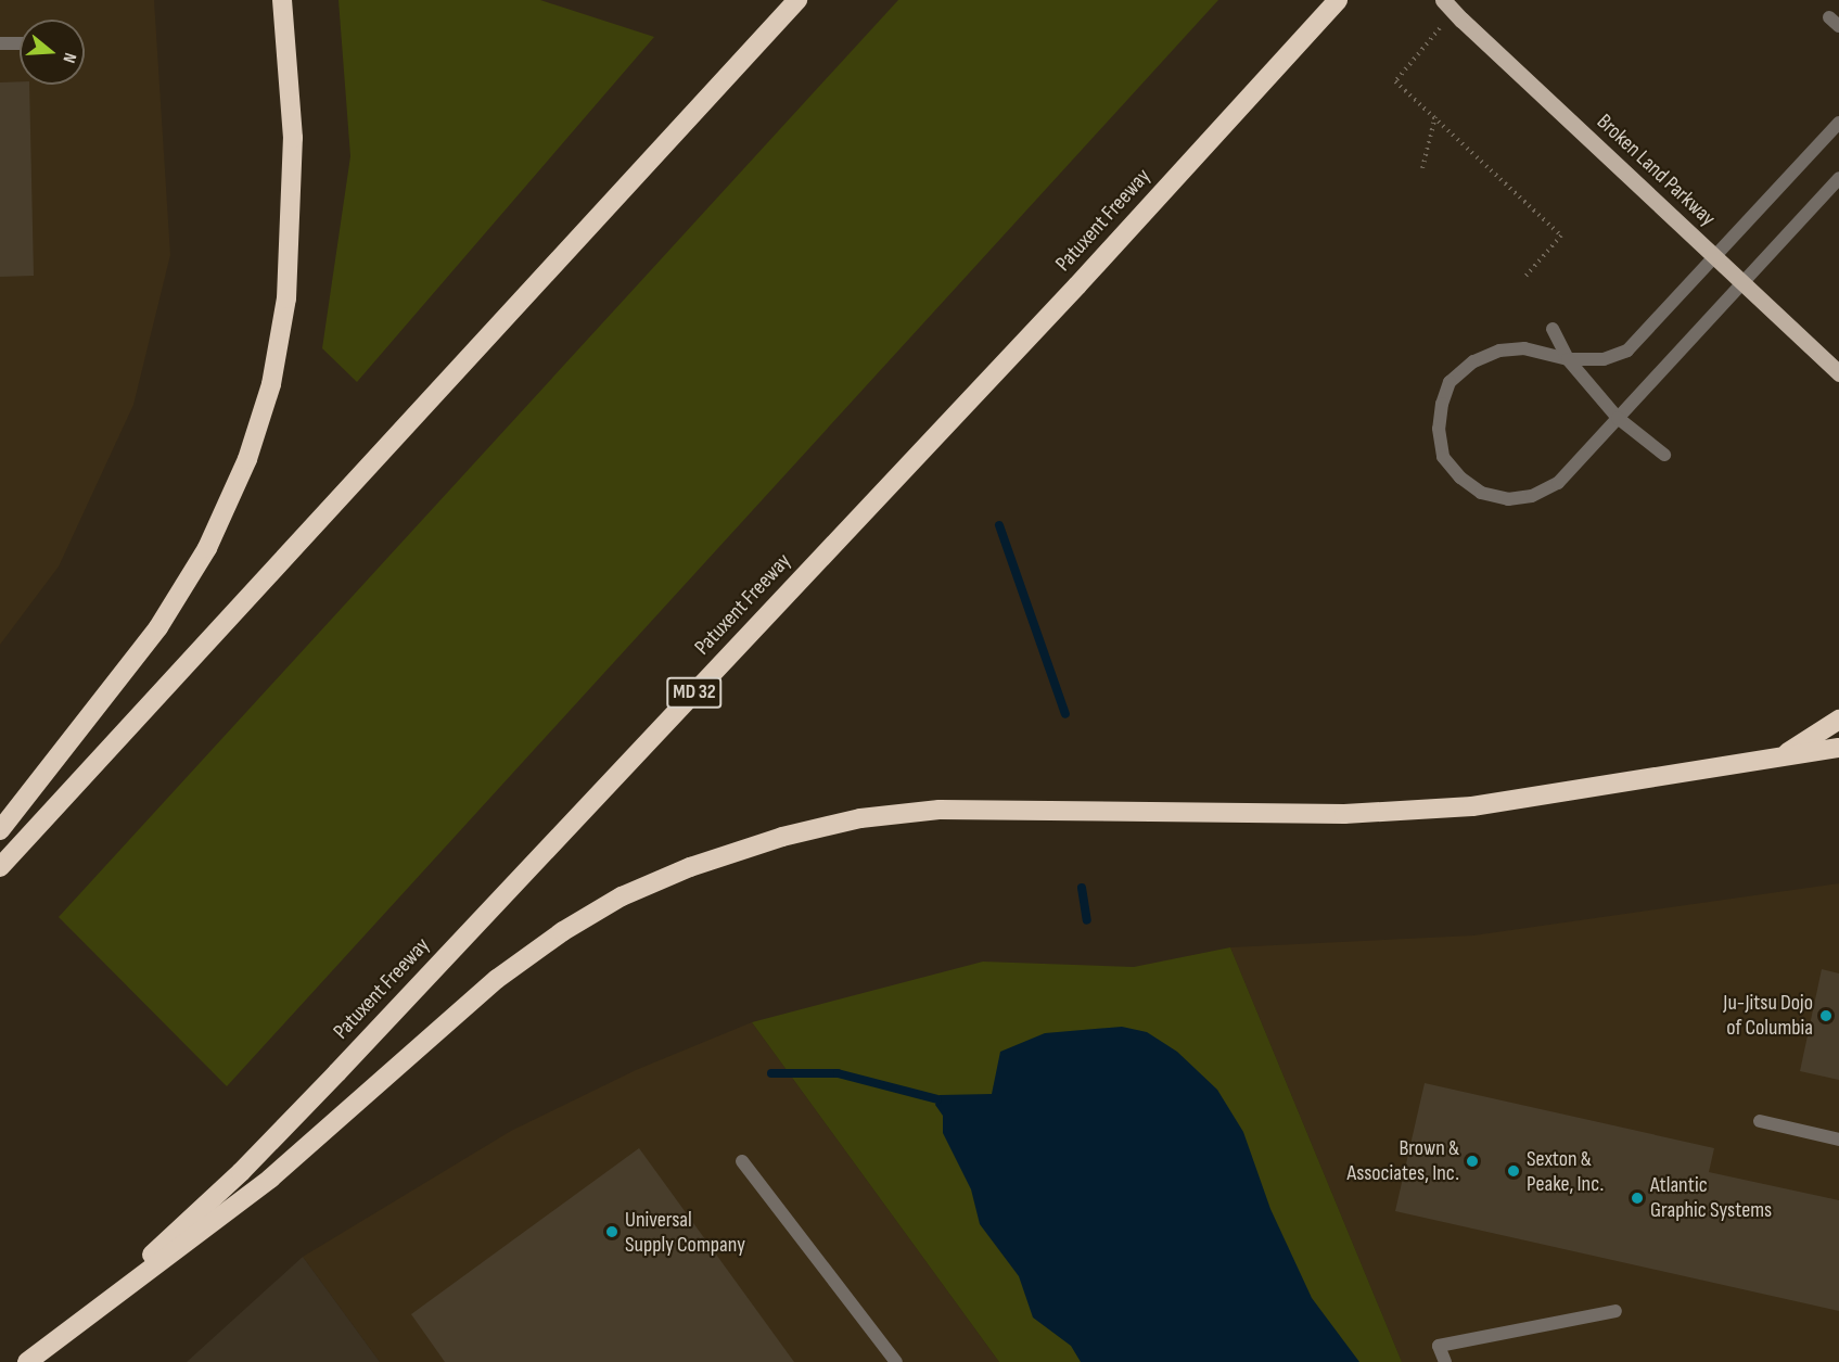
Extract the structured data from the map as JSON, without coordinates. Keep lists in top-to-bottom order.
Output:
{
  "streets": {
    "highway": ["Patuxent Freeway", "MD 32"],
    "main road": ["Broken Land Parkway"]
  },
  "places": [
    "Ju-Jitsu Dojo of Columbia",
    "Brown & Associates, Inc.",
    "Sexton & Peake, Inc.",
    "Atlantic Graphic Systems",
    "Universal Supply Company"
  ],
  "north": "right"
}
